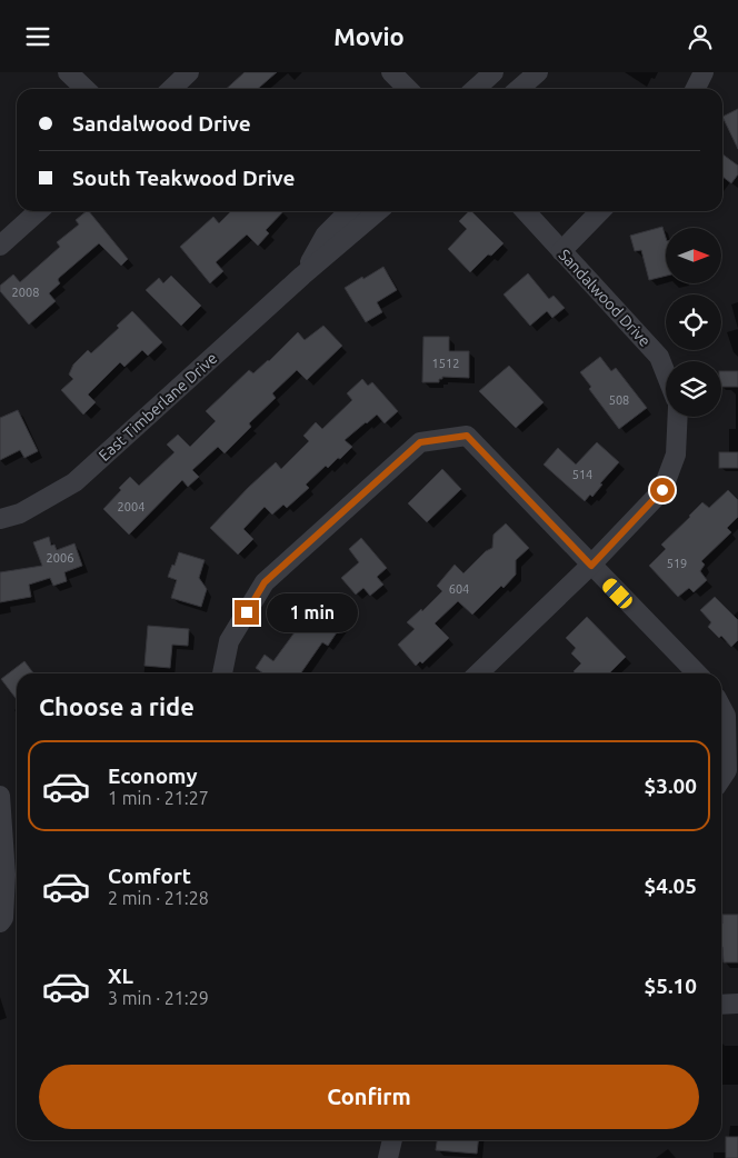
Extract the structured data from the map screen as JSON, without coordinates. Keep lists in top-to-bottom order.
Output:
{
  "streets": {
    "street": ["Sandalwood Drive", "East Timberlane Drive"]
  },
  "house_numbers": [
    "2008",
    "1512",
    "508",
    "514",
    "2004",
    "2006",
    "519",
    "604"
  ],
  "north": "right",
  "page": {
    "header": "Movio",
    "banner": ["Sandalwood Drive", "South Teakwood Drive"],
    "bubble": "1 min",
    "heading": "Choose a ride",
    "list": [
      {
        "name": "Economy",
        "note": "1 min · 21:27",
        "value": "$3.00"
      },
      {
        "name": "Comfort",
        "note": "2 min · 21:28",
        "value": "$4.05"
      },
      {
        "name": "XL",
        "note": "3 min · 21:29",
        "value": "$5.10"
      }
    ],
    "buttons": "Confirm"
  }
}
